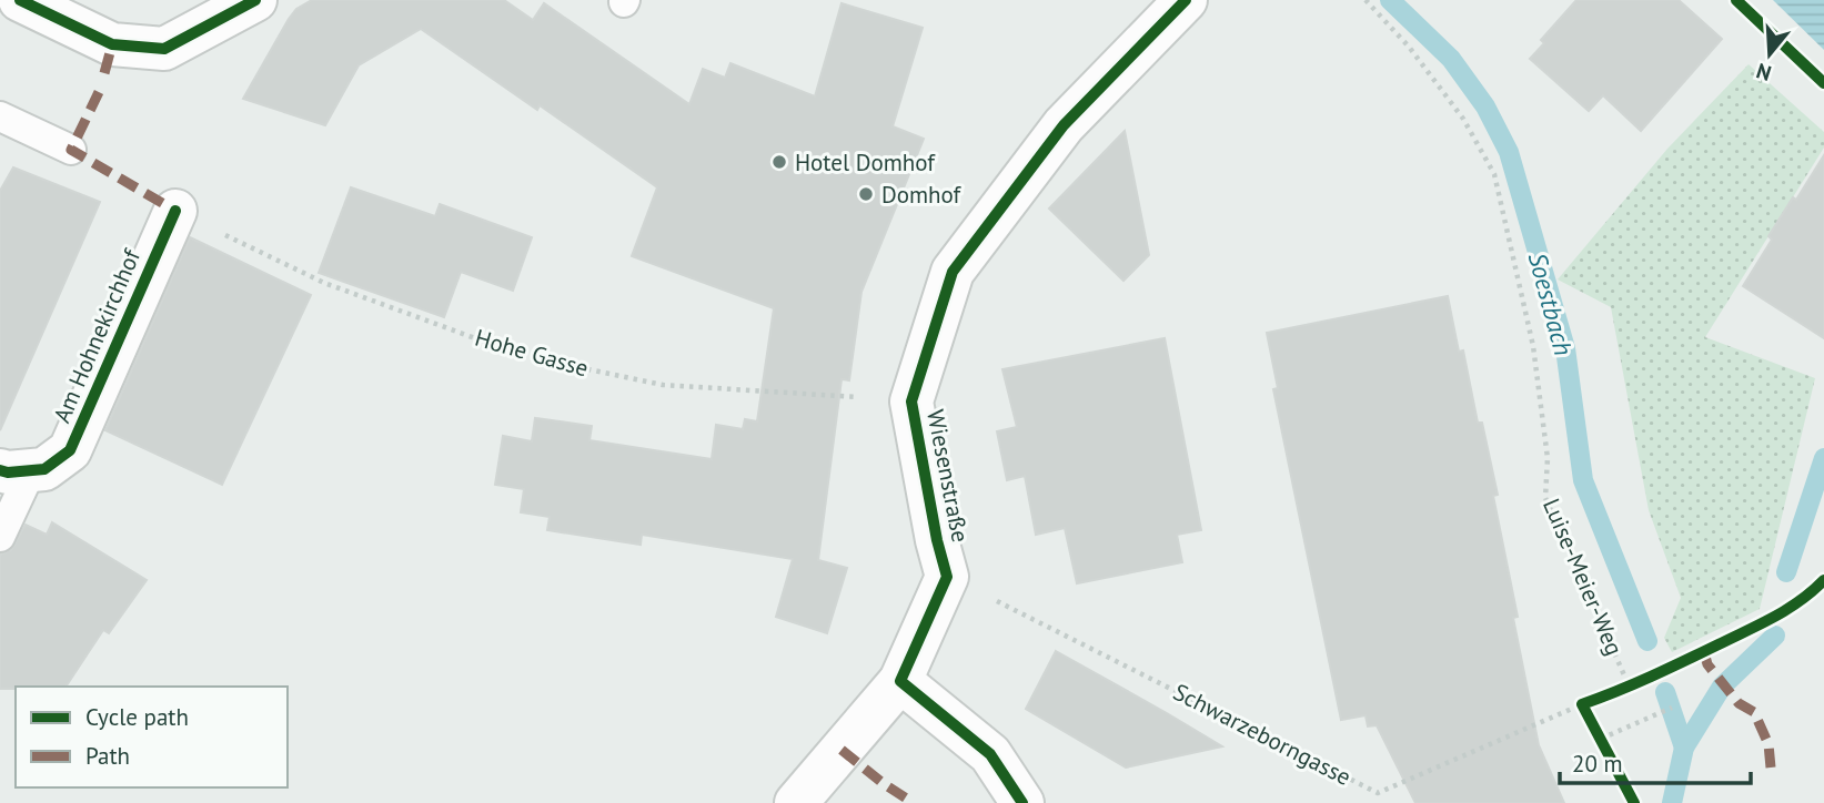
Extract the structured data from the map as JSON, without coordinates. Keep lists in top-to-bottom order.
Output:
{
  "streets": {
    "street": ["Am Hohnekirchhof", "Wiesenstraße"],
    "path": ["Hohe Gasse", "Luise-Meier-Weg", "Schwarzeborngasse"]
  },
  "crossings": [
    ["Am Hohnekirchhof", "Hohe Gasse"],
    ["Hohe Gasse", "Wiesenstraße"],
    ["Wiesenstraße", "Schwarzeborngasse"]
  ],
  "water": ["Soestbach"],
  "places": ["Hotel Domhof", "Domhof"],
  "legend": ["Cycle path", "Path"],
  "scale_bar": "20 m",
  "north": "bottom"
}
